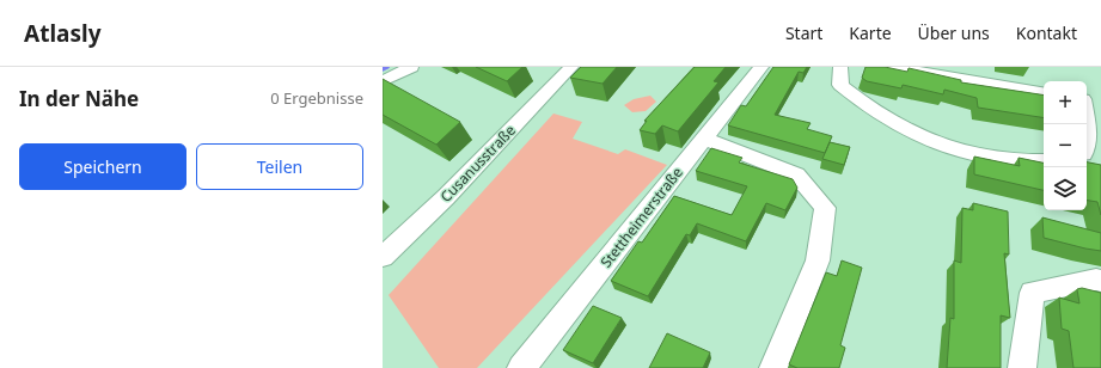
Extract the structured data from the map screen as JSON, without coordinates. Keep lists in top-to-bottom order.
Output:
{
  "streets": {
    "street": ["Cusanusstraße", "Stettheimerstraße"]
  },
  "page": {
    "header": "Atlasly",
    "nav": [
      "Start",
      "Karte",
      "Über uns",
      "Kontakt"
    ],
    "heading": ["In der Nähe", "0 Ergebnisse"],
    "map_buttons": ["+", "−"],
    "buttons": ["Speichern", "Teilen"]
  }
}
